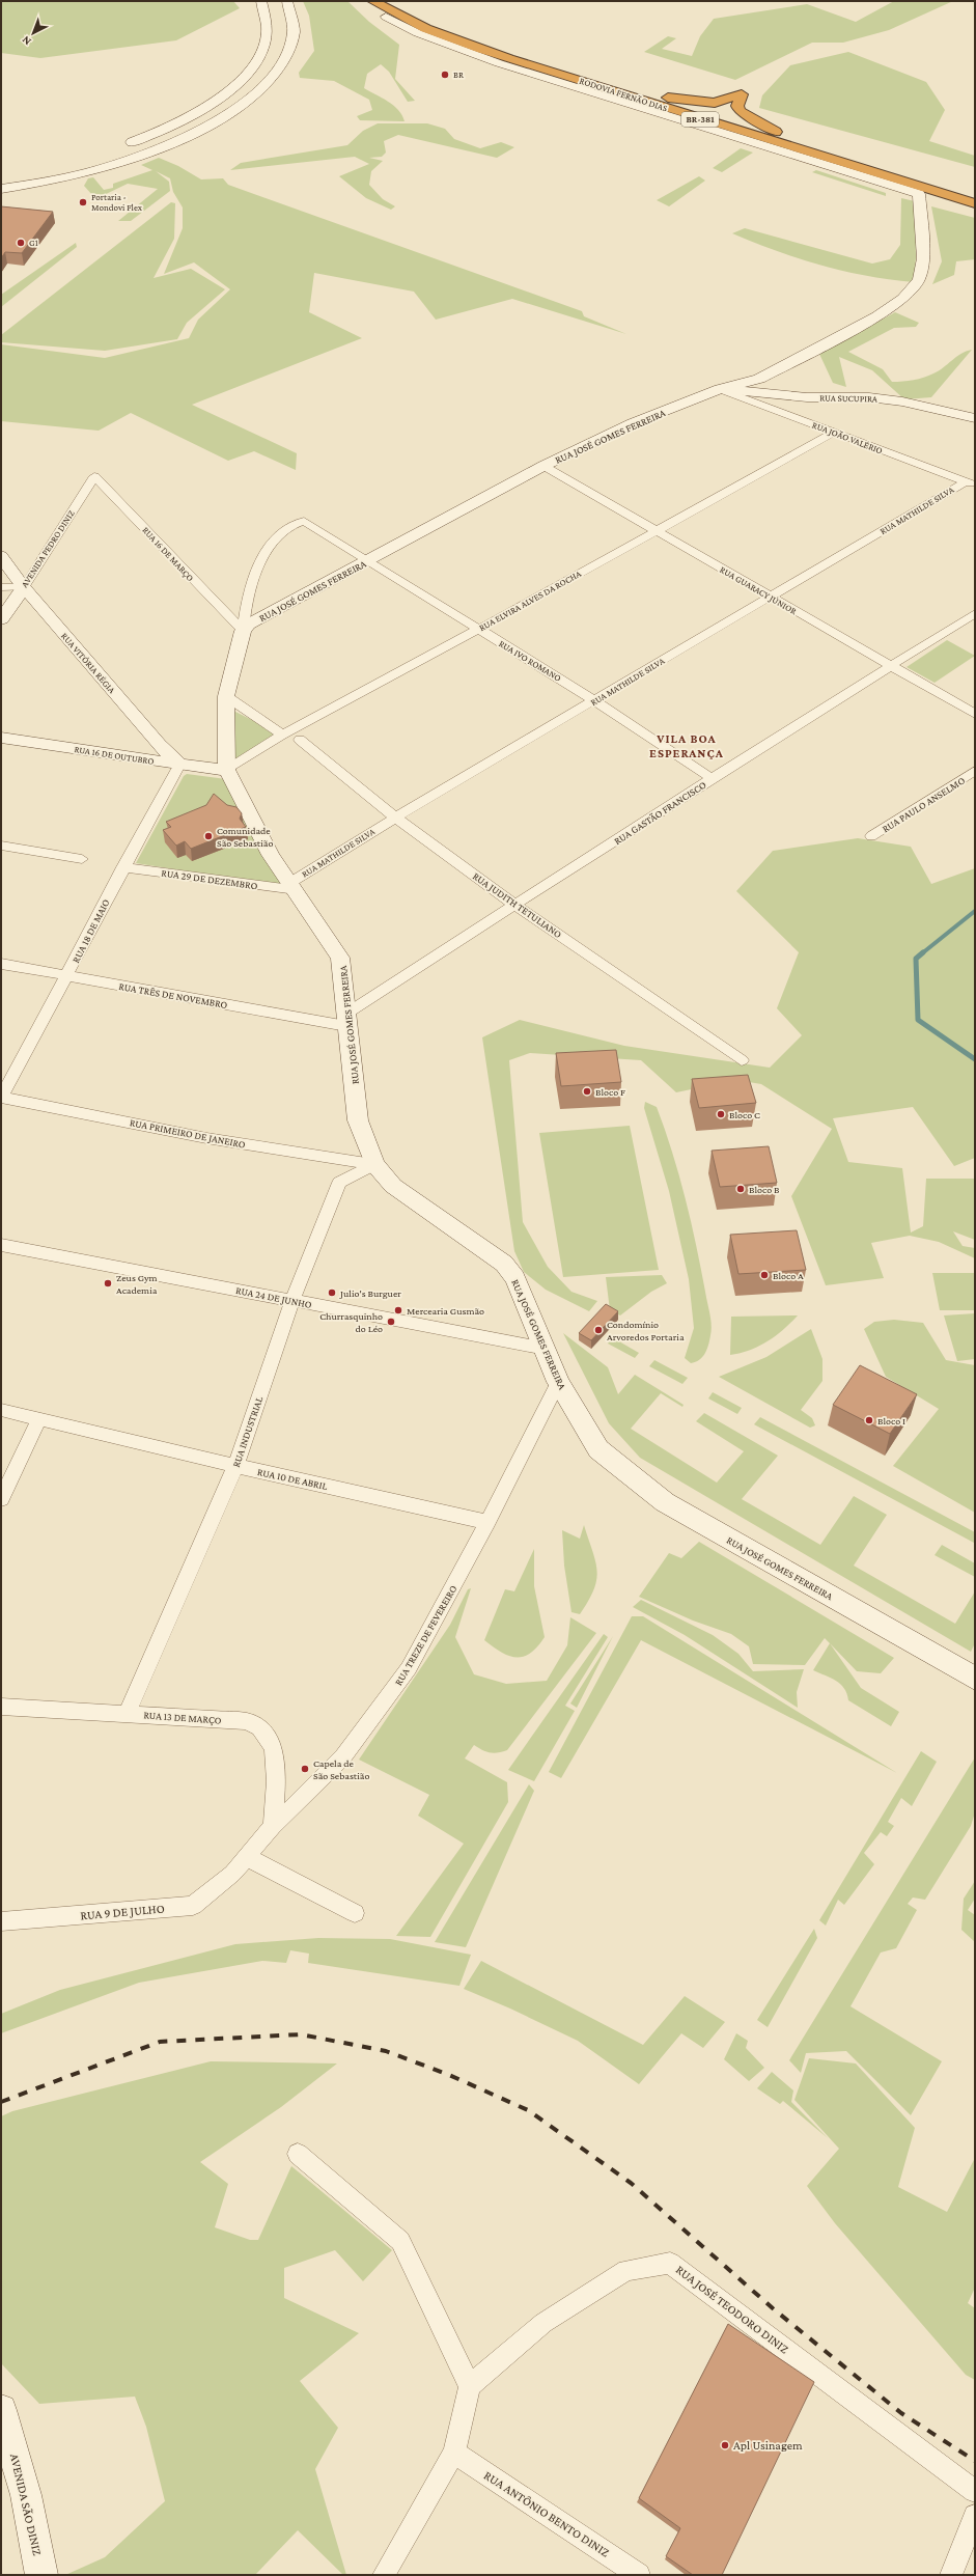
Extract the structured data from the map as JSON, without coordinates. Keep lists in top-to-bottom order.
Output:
{
  "streets": {
    "highway": ["RODOVIA FERNÃO DIAS", "BR-381"],
    "street": [
      "RUA SUCUPIRA",
      "RUA JOSÉ GOMES FERREIRA",
      "RUA JOÃO VALÉRIO",
      "RUA MATHILDE SILVA",
      "AVENIDA PEDRO DINIZ",
      "RUA 16 DE MARÇO",
      "RUA GUARACY JÚNIOR",
      "RUA ELVIRA ALVES DA ROCHA",
      "RUA IVO ROMANO",
      "RUA VITÓRIA RÉGIA",
      "RUA 16 DE OUTUBRO",
      "RUA PAULO ANSELMO",
      "RUA GASTÃO FRANCISCO",
      "RUA 29 DE DEZEMBRO",
      "RUA JUDITH TETULIANO",
      "RUA 18 DE MAIO",
      "RUA TRÊS DE NOVEMBRO",
      "RUA PRIMEIRO DE JANEIRO",
      "RUA 24 DE JUNHO",
      "RUA INDUSTRIAL",
      "RUA 10 DE ABRIL",
      "RUA TREZE DE FEVEREIRO",
      "RUA 13 DE MARÇO",
      "RUA 9 DE JULHO",
      "RUA JOSÉ TEODORO DINIZ",
      "AVENIDA SÃO DINIZ",
      "RUA ANTÔNIO BENTO DINIZ"
    ]
  },
  "crossings": [
    ["RODOVIA FERNÃO DIAS", "BR-381"],
    ["RODOVIA FERNÃO DIAS", "RUA JOSÉ GOMES FERREIRA"],
    ["RUA SUCUPIRA", "RUA JOSÉ GOMES FERREIRA"],
    ["RUA SUCUPIRA", "RUA JOÃO VALÉRIO"],
    ["RUA JOSÉ GOMES FERREIRA", "RUA JOÃO VALÉRIO"],
    ["RUA JOSÉ GOMES FERREIRA", "RUA MATHILDE SILVA"],
    ["RUA JOSÉ GOMES FERREIRA", "RUA 16 DE MARÇO"],
    ["RUA JOSÉ GOMES FERREIRA", "RUA GUARACY JÚNIOR"],
    ["RUA JOSÉ GOMES FERREIRA", "RUA ELVIRA ALVES DA ROCHA"],
    ["RUA JOSÉ GOMES FERREIRA", "RUA IVO ROMANO"],
    ["RUA JOSÉ GOMES FERREIRA", "RUA 16 DE OUTUBRO"],
    ["RUA JOSÉ GOMES FERREIRA", "RUA GASTÃO FRANCISCO"],
    ["RUA JOSÉ GOMES FERREIRA", "RUA 29 DE DEZEMBRO"],
    ["RUA JOSÉ GOMES FERREIRA", "RUA TRÊS DE NOVEMBRO"],
    ["RUA JOSÉ GOMES FERREIRA", "RUA PRIMEIRO DE JANEIRO"],
    ["RUA JOSÉ GOMES FERREIRA", "RUA 24 DE JUNHO"],
    ["RUA JOSÉ GOMES FERREIRA", "RUA INDUSTRIAL"],
    ["RUA JOSÉ GOMES FERREIRA", "RUA TREZE DE FEVEREIRO"],
    ["RUA JOÃO VALÉRIO", "RUA MATHILDE SILVA"],
    ["RUA JOÃO VALÉRIO", "RUA ELVIRA ALVES DA ROCHA"],
    ["RUA MATHILDE SILVA", "RUA GUARACY JÚNIOR"],
    ["RUA MATHILDE SILVA", "RUA IVO ROMANO"],
    ["RUA MATHILDE SILVA", "RUA 29 DE DEZEMBRO"],
    ["RUA MATHILDE SILVA", "RUA JUDITH TETULIANO"],
    ["AVENIDA PEDRO DINIZ", "RUA 16 DE MARÇO"],
    ["AVENIDA PEDRO DINIZ", "RUA VITÓRIA RÉGIA"],
    ["RUA 16 DE MARÇO", "RUA IVO ROMANO"],
    ["RUA GUARACY JÚNIOR", "RUA ELVIRA ALVES DA ROCHA"],
    ["RUA GUARACY JÚNIOR", "RUA GASTÃO FRANCISCO"],
    ["RUA ELVIRA ALVES DA ROCHA", "RUA IVO ROMANO"],
    ["RUA ELVIRA ALVES DA ROCHA", "RUA 16 DE OUTUBRO"],
    ["RUA IVO ROMANO", "RUA GASTÃO FRANCISCO"],
    ["RUA VITÓRIA RÉGIA", "RUA 16 DE OUTUBRO"],
    ["RUA VITÓRIA RÉGIA", "RUA 18 DE MAIO"],
    ["RUA 16 DE OUTUBRO", "RUA 18 DE MAIO"],
    ["RUA GASTÃO FRANCISCO", "RUA JUDITH TETULIANO"],
    ["RUA GASTÃO FRANCISCO", "RUA TRÊS DE NOVEMBRO"],
    ["RUA 29 DE DEZEMBRO", "RUA 18 DE MAIO"],
    ["RUA 18 DE MAIO", "RUA TRÊS DE NOVEMBRO"],
    ["RUA 18 DE MAIO", "RUA PRIMEIRO DE JANEIRO"],
    ["RUA PRIMEIRO DE JANEIRO", "RUA INDUSTRIAL"],
    ["RUA 24 DE JUNHO", "RUA INDUSTRIAL"],
    ["RUA INDUSTRIAL", "RUA 10 DE ABRIL"],
    ["RUA INDUSTRIAL", "RUA 13 DE MARÇO"],
    ["RUA 10 DE ABRIL", "RUA TREZE DE FEVEREIRO"],
    ["RUA TREZE DE FEVEREIRO", "RUA 13 DE MARÇO"],
    ["RUA TREZE DE FEVEREIRO", "RUA 9 DE JULHO"]
  ],
  "districts": ["VILA BOA ESPERANÇA"],
  "places": [
    "BR",
    "Portaria - Mondovi Flex",
    "G1",
    "Comunidade São Sebastião",
    "Bloco F",
    "Bloco C",
    "Bloco B",
    "Bloco A",
    "Zeus Gym Academia",
    "Julio's Burguer",
    "Mercearia Gusmão",
    "Churrasquinho do Léo",
    "Condomínio Arvoredos Portaria",
    "Bloco I",
    "Capela de São Sebastião",
    "Apl Usinagem"
  ],
  "north": "bottom left"
}
